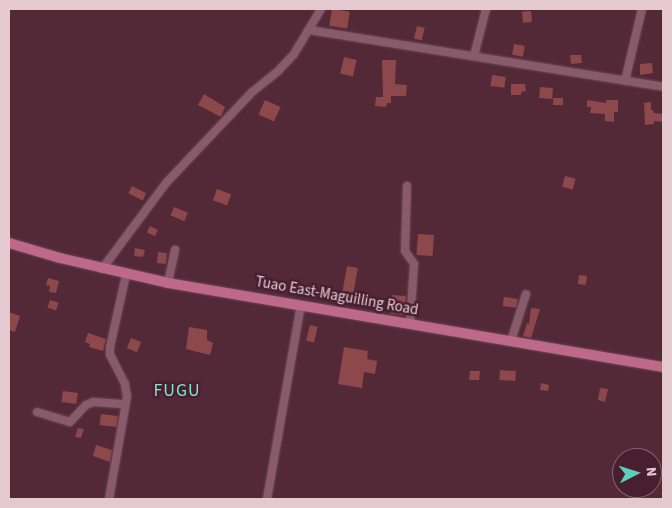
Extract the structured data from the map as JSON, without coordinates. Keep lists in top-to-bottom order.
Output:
{
  "streets": {
    "main road": ["Tuao East-Maguilling Road"]
  },
  "districts": ["FUGU"],
  "north": "right"
}
